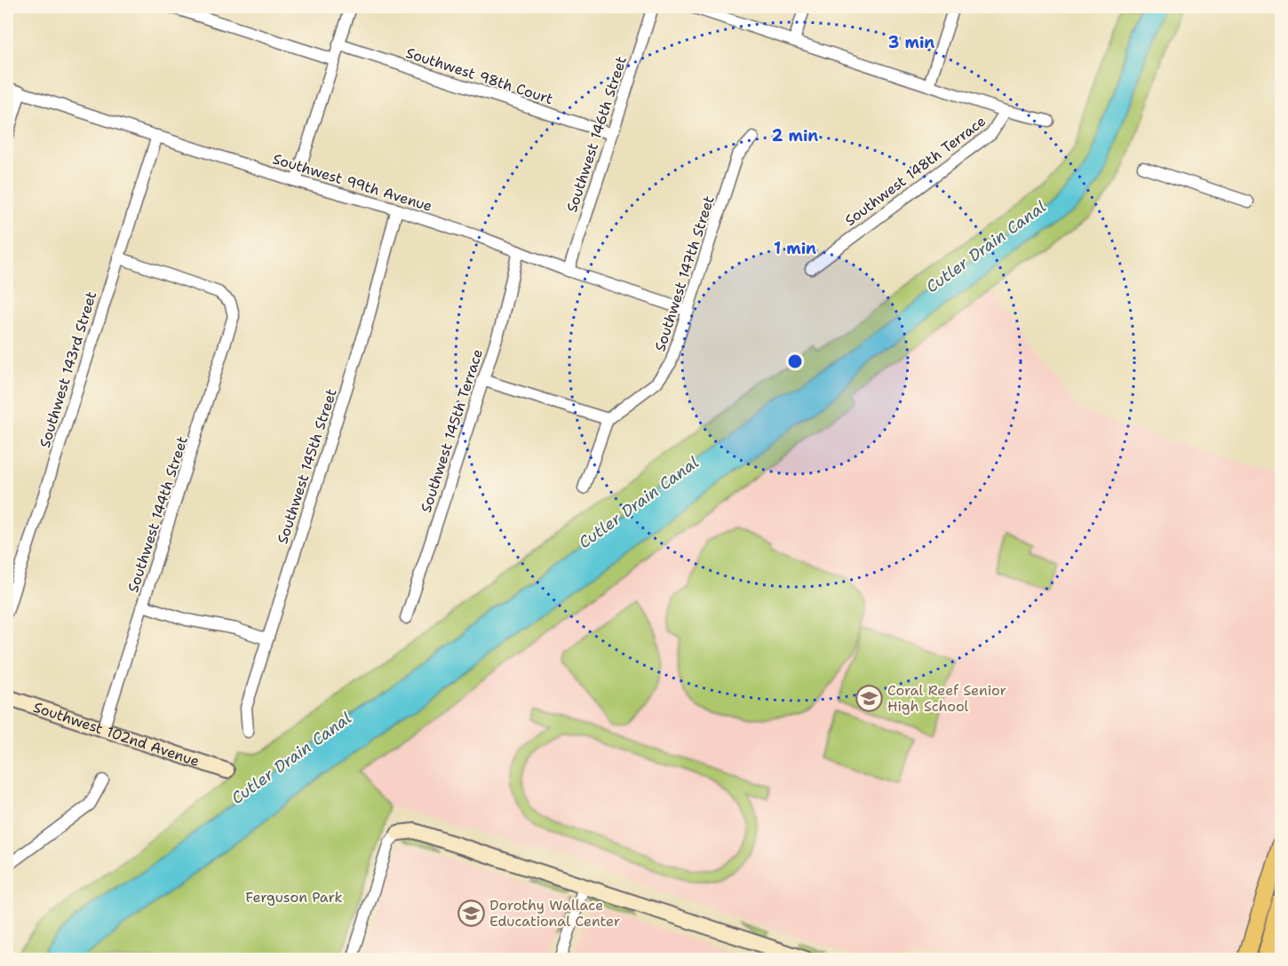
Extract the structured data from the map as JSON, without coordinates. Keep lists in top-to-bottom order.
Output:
{
  "streets": {
    "street": [
      "Southwest 98th Court",
      "Southwest 146th Street",
      "Southwest 148th Terrace",
      "Southwest 99th Avenue",
      "Southwest 147th Street",
      "Southwest 143rd Street",
      "Southwest 145th Terrace",
      "Southwest 145th Street",
      "Southwest 144th Street",
      "Southwest 102nd Avenue"
    ]
  },
  "crossings": [
    ["Southwest 98th Court", "Southwest 146th Street"],
    ["Southwest 146th Street", "Southwest 99th Avenue"],
    ["Southwest 99th Avenue", "Southwest 147th Street"],
    ["Southwest 99th Avenue", "Southwest 143rd Street"],
    ["Southwest 99th Avenue", "Southwest 145th Terrace"],
    ["Southwest 99th Avenue", "Southwest 145th Street"],
    ["Southwest 143rd Street", "Southwest 144th Street"],
    ["Southwest 144th Street", "Southwest 102nd Avenue"]
  ],
  "water": ["Cutler Drain Canal"],
  "parks": ["Ferguson Park"],
  "places": {
    "school or university": ["Coral Reef Senior High School", "Dorothy Wallace Educational Center"]
  },
  "rings": ["3 min", "2 min", "1 min"]
}
